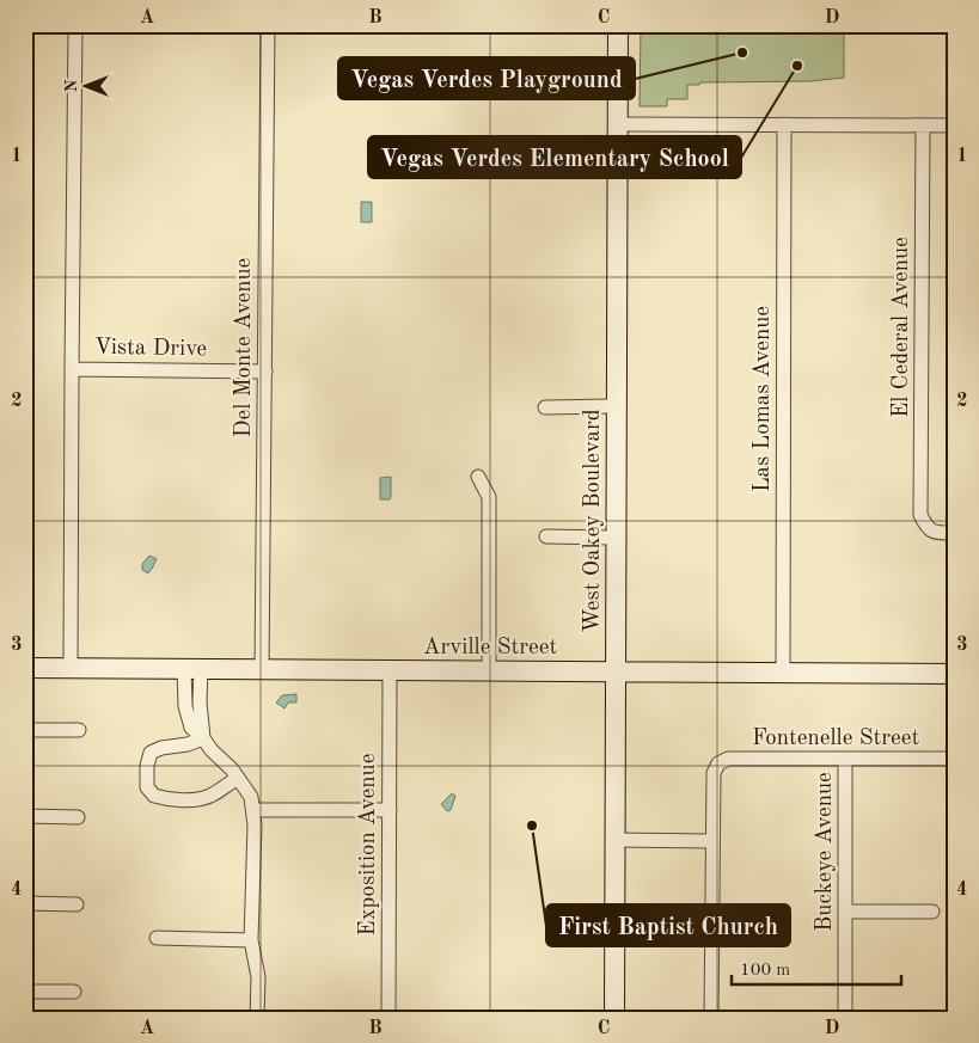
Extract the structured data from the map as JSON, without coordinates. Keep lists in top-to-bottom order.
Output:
{
  "streets": {
    "main road": ["West Oakey Boulevard", "Arville Street"],
    "street": [
      "El Cederal Avenue",
      "Del Monte Avenue",
      "Vista Drive",
      "Las Lomas Avenue",
      "Fontenelle Street",
      "Exposition Avenue",
      "Buckeye Avenue"
    ]
  },
  "crossings": [
    ["Del Monte Avenue", "Vista Drive"],
    ["Del Monte Avenue", "Arville Street"],
    ["Las Lomas Avenue", "Arville Street"],
    ["West Oakey Boulevard", "Arville Street"],
    ["Arville Street", "Exposition Avenue"],
    ["Fontenelle Street", "Buckeye Avenue"]
  ],
  "places": ["Vegas Verdes Playground", "Vegas Verdes Elementary School", "First Baptist Church"],
  "scale_bar": "100 m",
  "north": "left",
  "grid": {
    "columns": [
      "A",
      "B",
      "C",
      "D"
    ],
    "rows": [
      "1",
      "2",
      "3",
      "4"
    ]
  }
}
